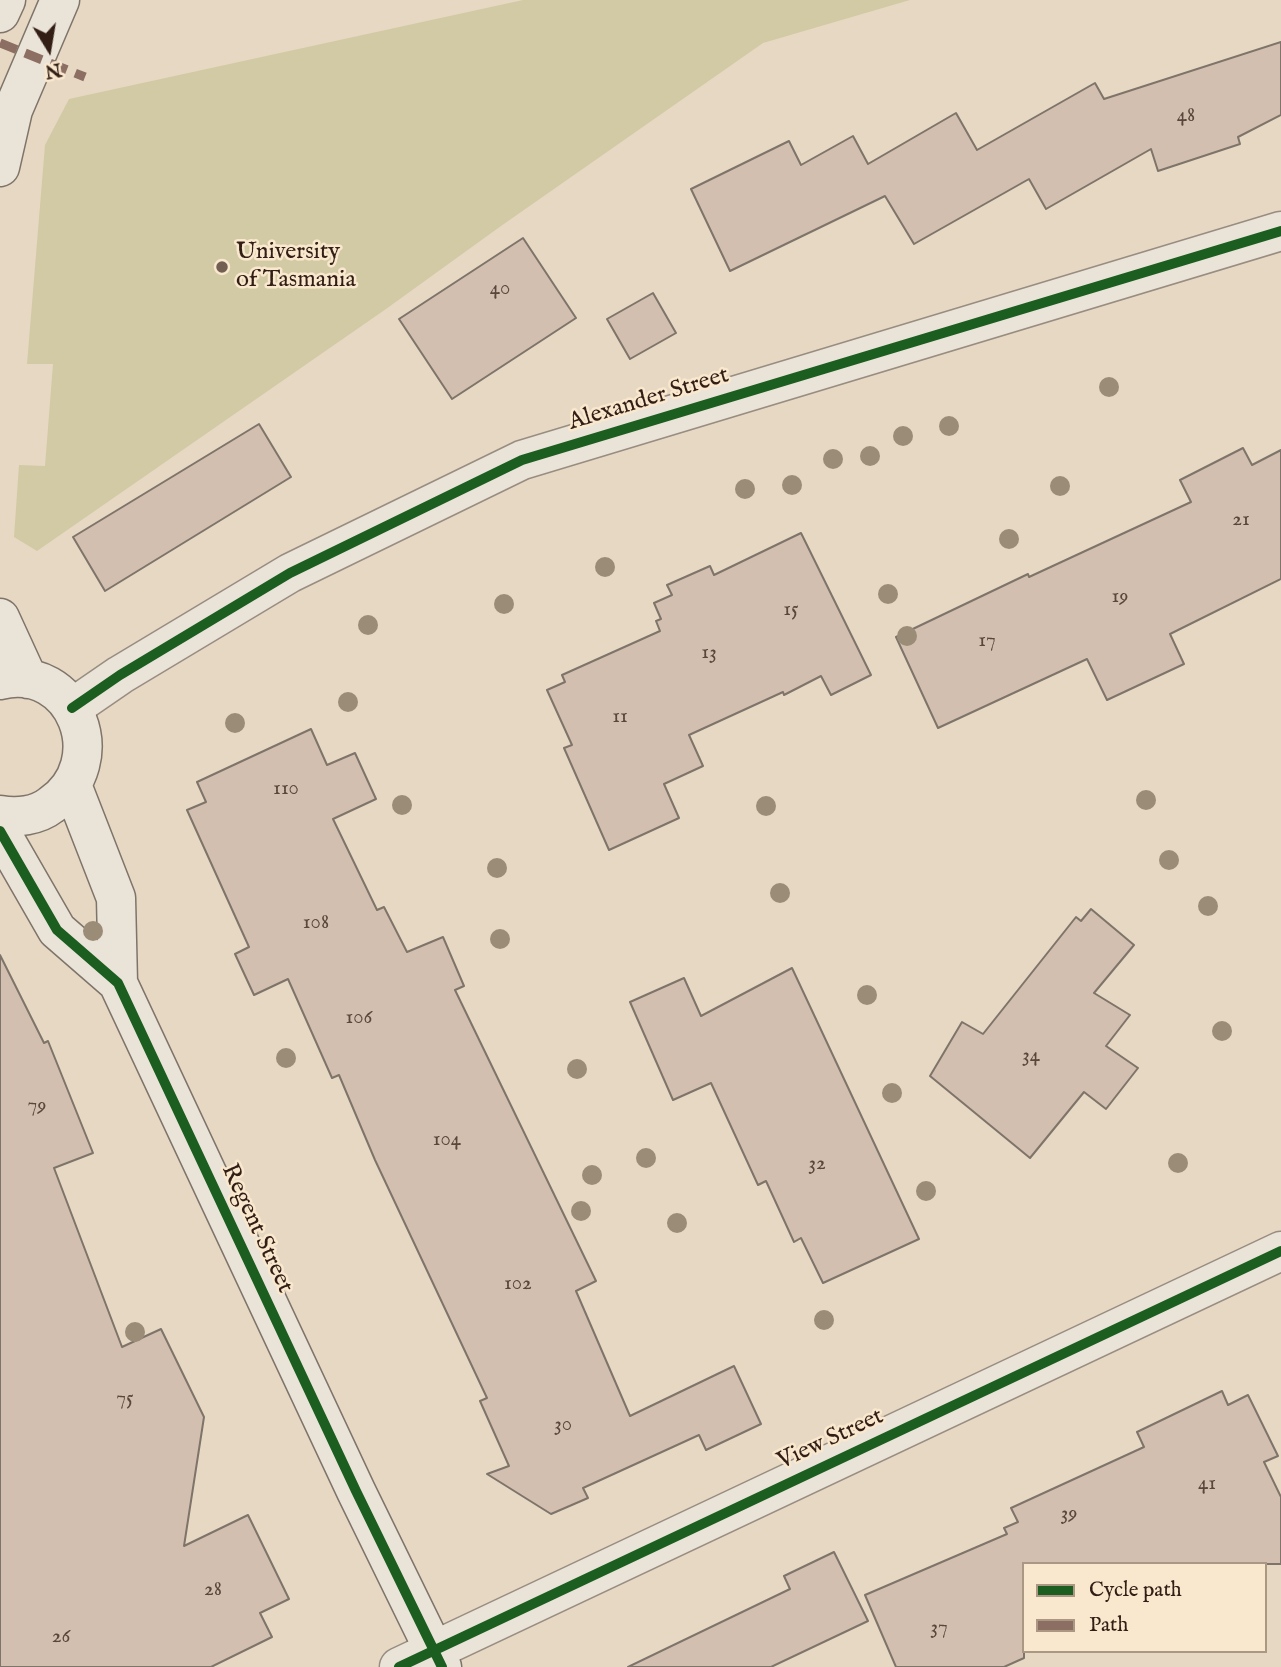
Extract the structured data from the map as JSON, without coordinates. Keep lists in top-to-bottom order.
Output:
{
  "streets": {
    "street": ["Alexander Street", "Regent Street", "View Street"]
  },
  "crossings": [
    ["Regent Street", "View Street"]
  ],
  "places": ["University of Tasmania"],
  "house_numbers": [
    "48",
    "40",
    "21",
    "19",
    "15",
    "17",
    "13",
    "11",
    "110",
    "108",
    "106",
    "34",
    "79",
    "104",
    "32",
    "102",
    "75",
    "30",
    "41",
    "39",
    "28",
    "37",
    "26"
  ],
  "legend": ["Cycle path", "Path"],
  "north": "bottom"
}
